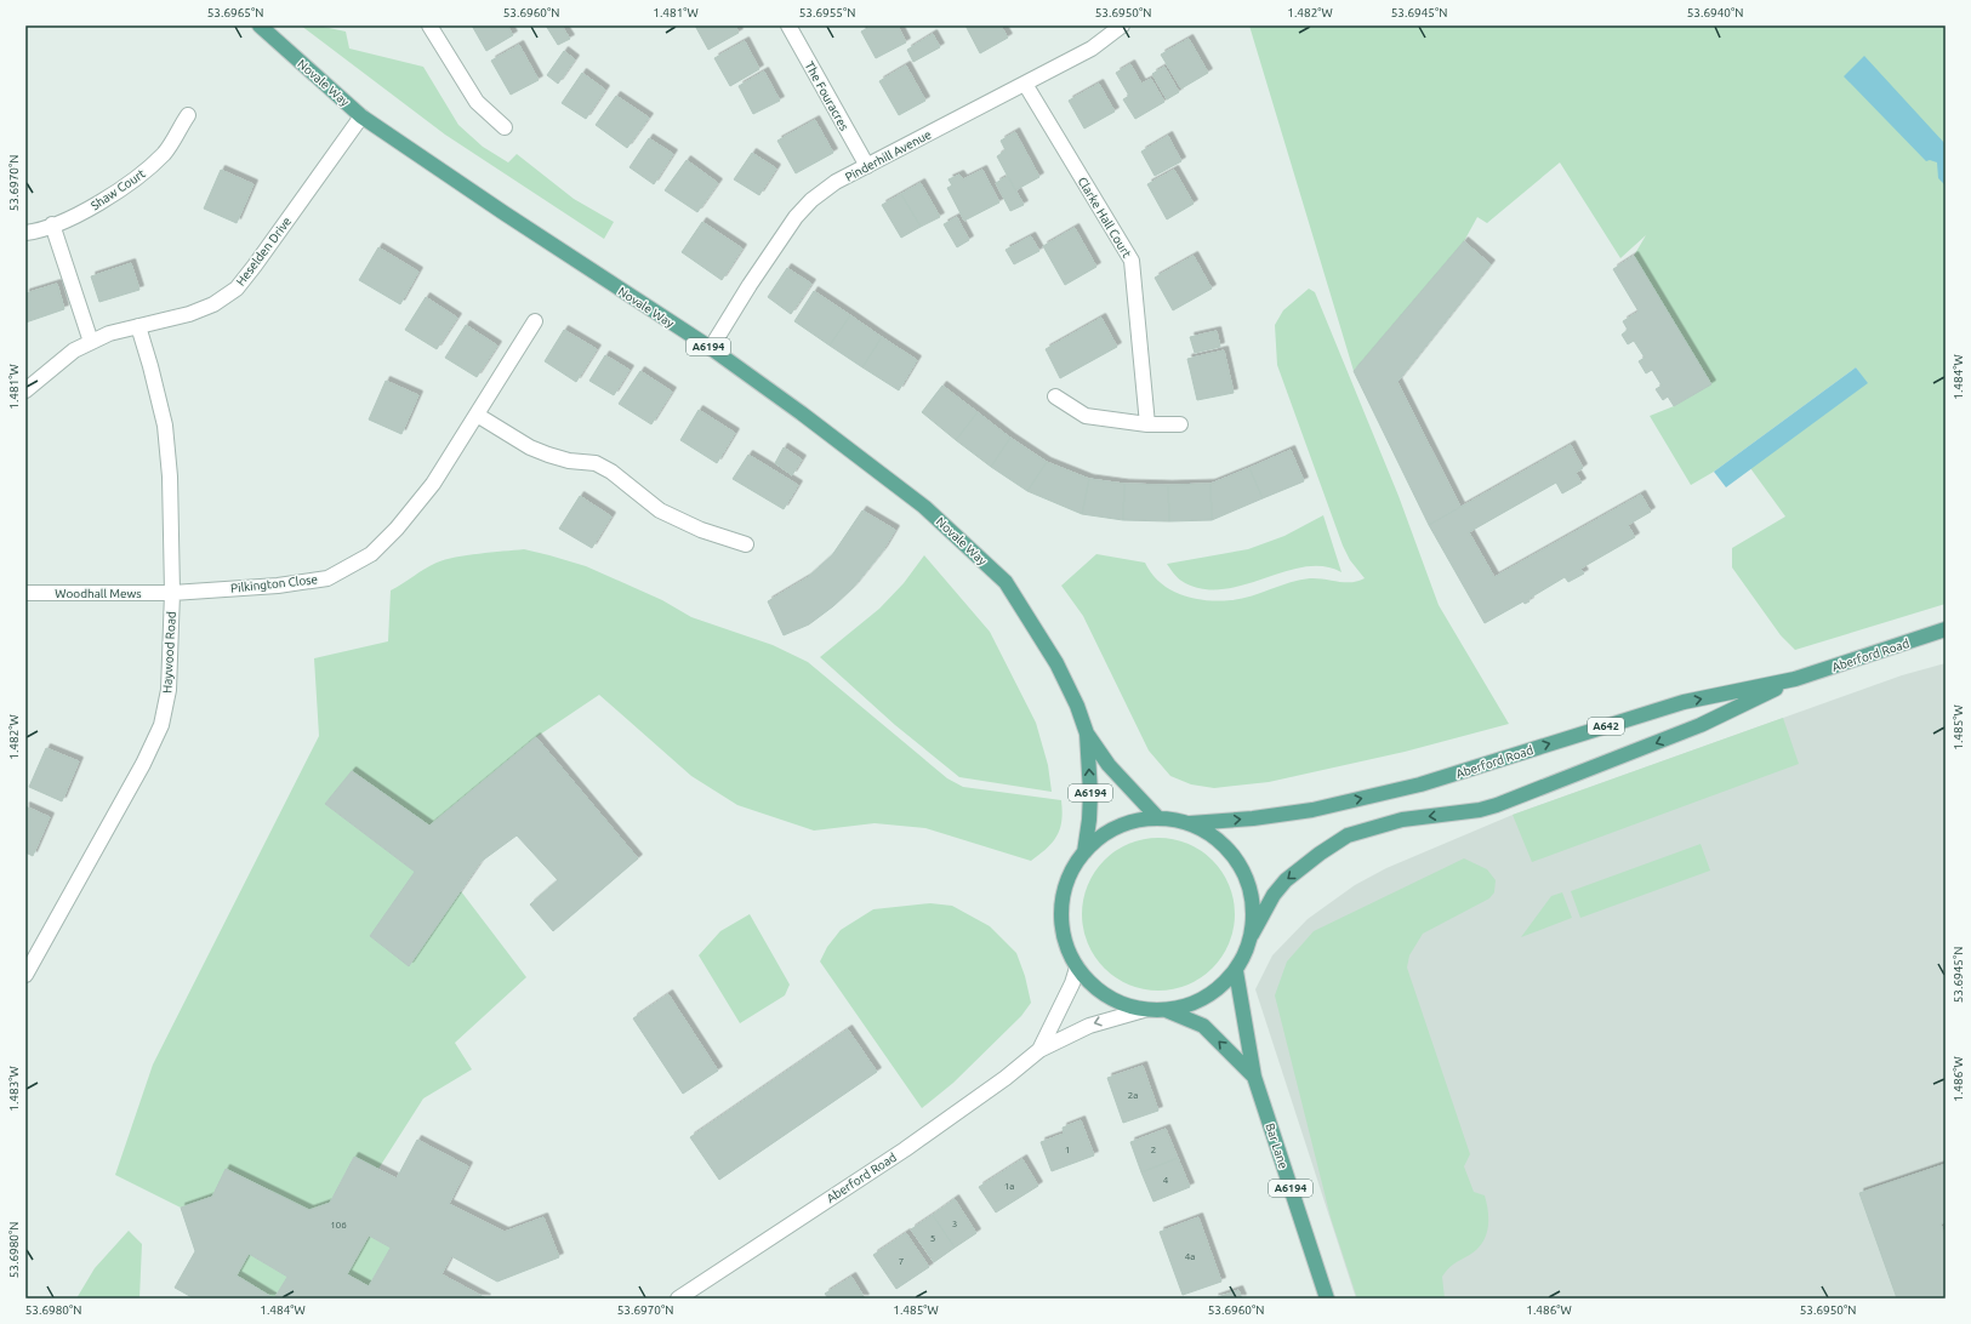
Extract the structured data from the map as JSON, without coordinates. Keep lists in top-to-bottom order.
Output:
{
  "streets": {
    "main road": [
      "Novale Way",
      "A6194",
      "Aberford Road",
      "A642",
      "Bar Lane"
    ],
    "street": [
      "The Fouracres",
      "Pinderhill Avenue",
      "Shaw Court",
      "Clarke Hall Court",
      "Heselden Drive",
      "Pilkington Close",
      "Woodhall Mews",
      "Haywood Road"
    ]
  },
  "crossings": [
    ["Novale Way", "Pinderhill Avenue"],
    ["Novale Way", "Heselden Drive"],
    ["Novale Way", "A6194"],
    ["The Fouracres", "Pinderhill Avenue"],
    ["Pinderhill Avenue", "Clarke Hall Court"],
    ["Heselden Drive", "Haywood Road"],
    ["A6194", "Aberford Road"],
    ["A6194", "Bar Lane"],
    ["Pilkington Close", "Woodhall Mews"],
    ["Pilkington Close", "Haywood Road"],
    ["Woodhall Mews", "Haywood Road"]
  ],
  "house_numbers": [
    "2a",
    "1",
    "2",
    "4",
    "1a",
    "3",
    "106",
    "5",
    "4a",
    "7"
  ],
  "coordinates": [
    "53.6965°N",
    "53.6960°N",
    "1.481°W",
    "53.6955°N",
    "53.6950°N",
    "1.482°W",
    "53.6945°N",
    "53.6940°N",
    "53.6970°N",
    "1.484°W",
    "1.485°W",
    "1.486°W",
    "1.483°W",
    "53.6980°N"
  ]
}
